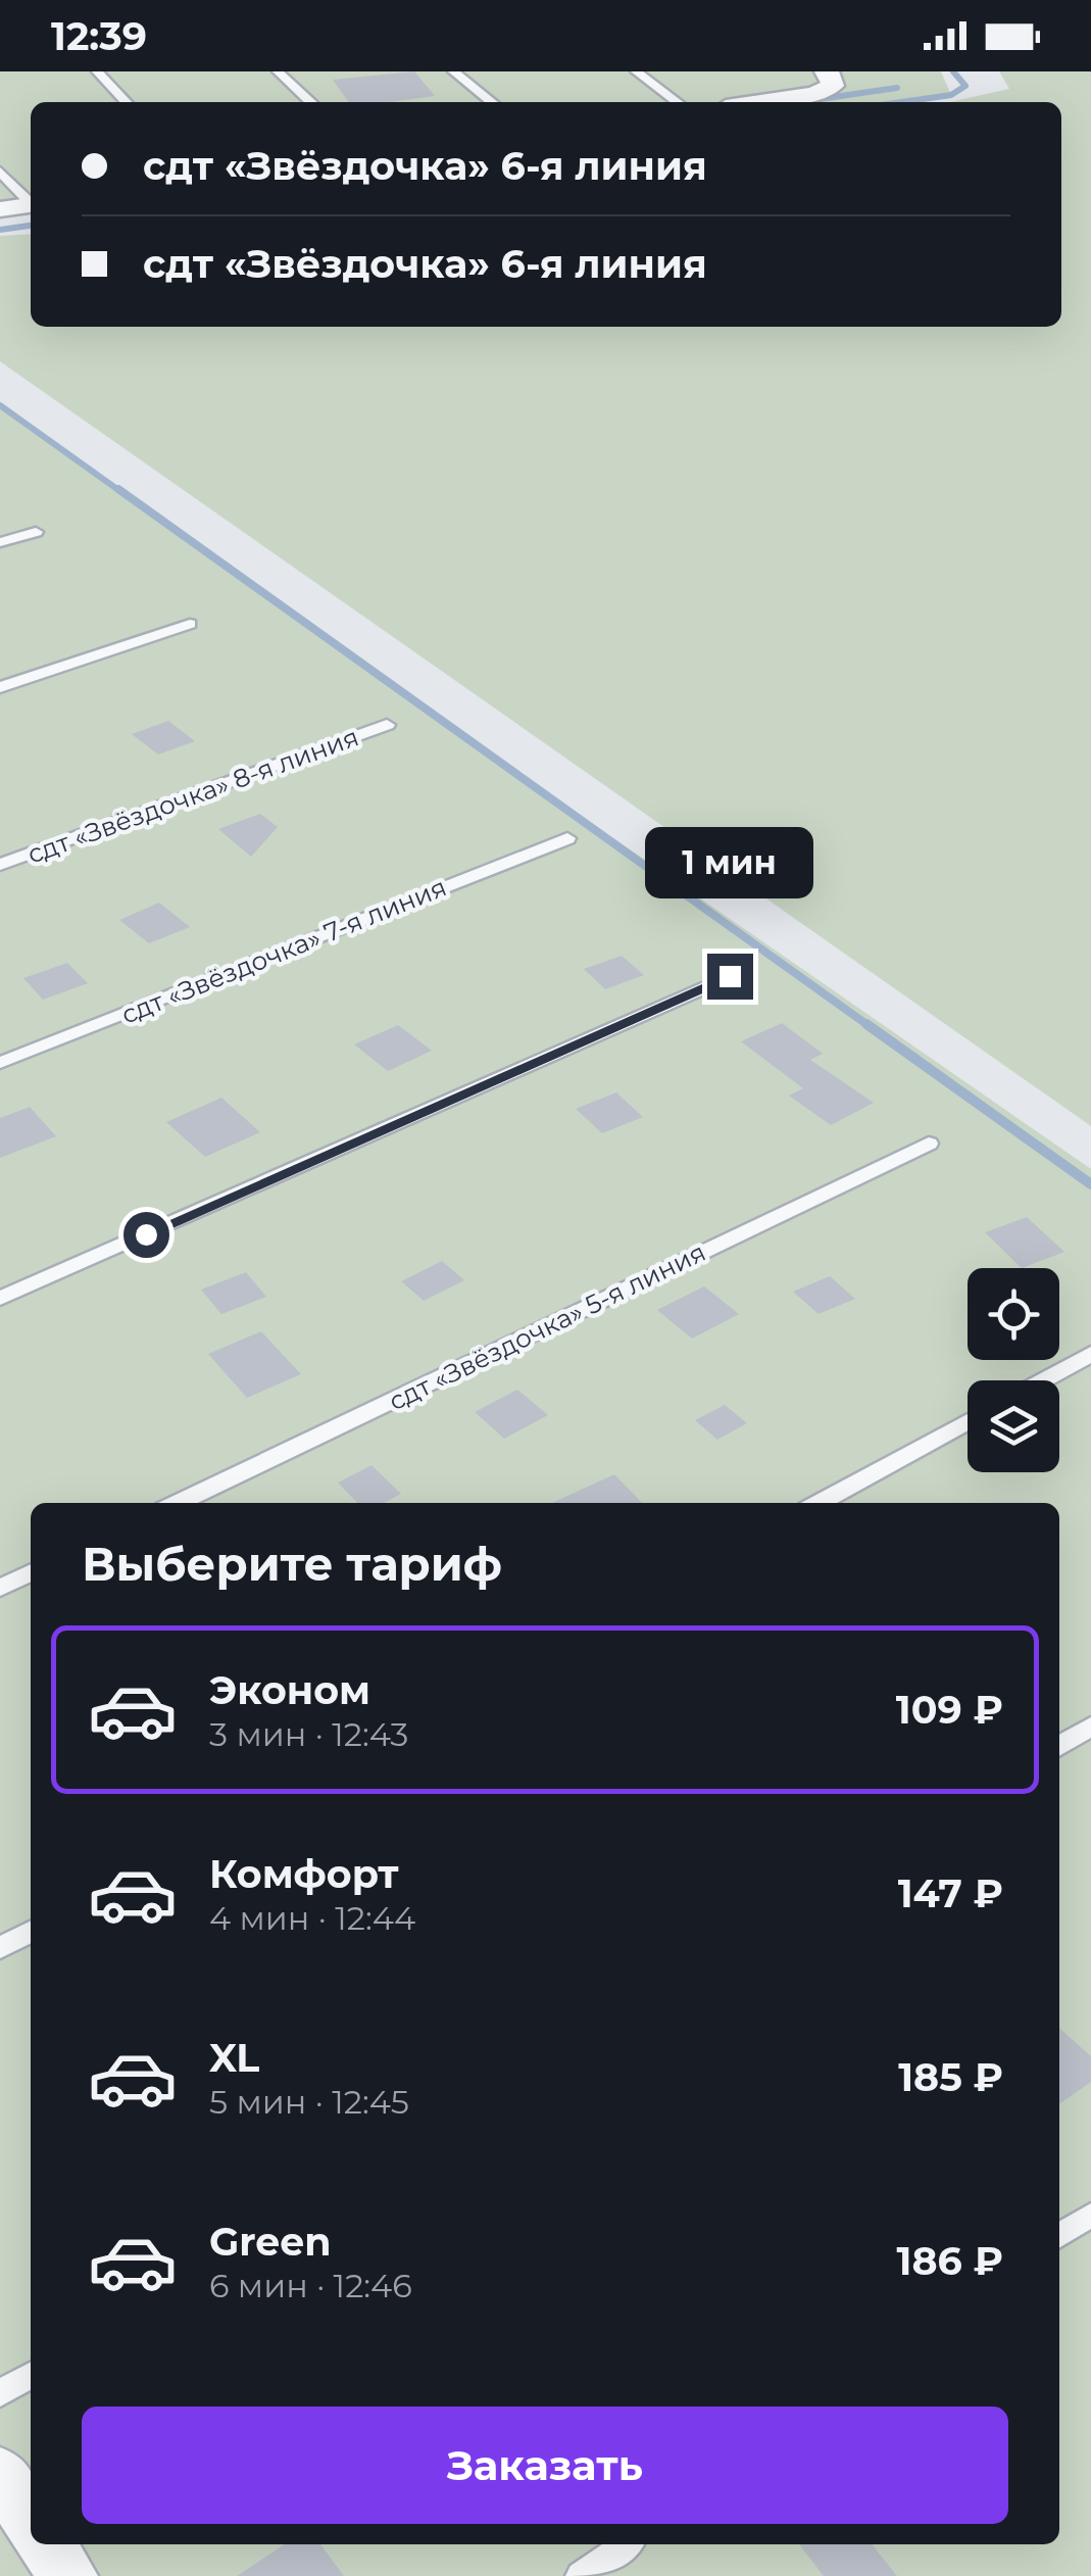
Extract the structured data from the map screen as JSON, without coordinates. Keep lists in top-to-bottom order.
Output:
{
  "streets": {
    "lane": ["сдт «Звёздочка» 8-я линия", "сдт «Звёздочка» 7-я линия", "сдт «Звёздочка» 5-я линия"]
  },
  "page": {
    "status": "12:39",
    "banner": ["сдт «Звёздочка» 6-я линия", "сдт «Звёздочка» 6-я линия"],
    "bubble": "1 мин",
    "heading": "Выберите тариф",
    "list": [
      {
        "name": "Эконом",
        "note": "3 мин · 12:43",
        "value": "109 ₽"
      },
      {
        "name": "Комфорт",
        "note": "4 мин · 12:44",
        "value": "147 ₽"
      },
      {
        "name": "XL",
        "note": "5 мин · 12:45",
        "value": "185 ₽"
      },
      {
        "name": "Green",
        "note": "6 мин · 12:46",
        "value": "186 ₽"
      }
    ],
    "buttons": "Заказать"
  }
}
